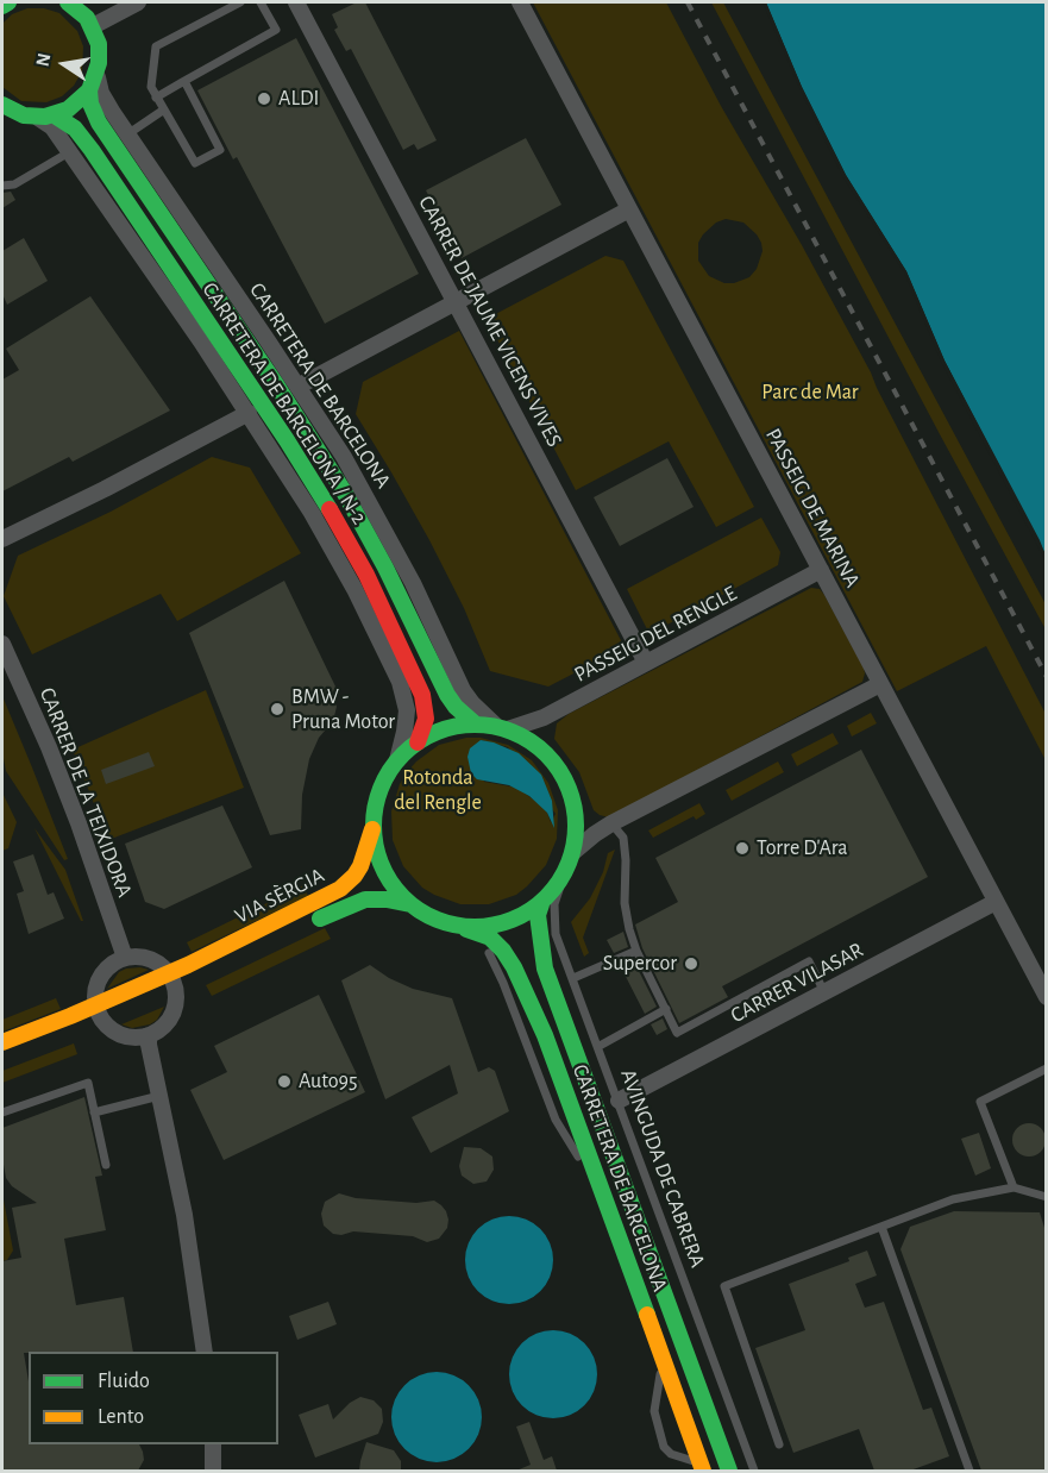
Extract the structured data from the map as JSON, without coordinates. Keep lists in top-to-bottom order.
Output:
{
  "streets": {
    "main road": ["CARRETERA DE BARCELONA", "CARRETERA DE BARCELONA / N-2", "VIA SÈRGIA"],
    "street": [
      "CARRER DE JAUME VICENS VIVES",
      "PASSEIG DE MARINA",
      "PASSEIG DEL RENGLE",
      "CARRER DE LA TEIXIDORA",
      "CARRER VILASAR"
    ],
    "lane": ["AVINGUDA DE CABRERA"]
  },
  "crossings": [
    ["CARRER DE JAUME VICENS VIVES", "PASSEIG DEL RENGLE"],
    ["CARRETERA DE BARCELONA", "CARRETERA DE BARCELONA / N-2"],
    ["CARRETERA DE BARCELONA", "PASSEIG DEL RENGLE"],
    ["CARRETERA DE BARCELONA", "VIA SÈRGIA"],
    ["CARRETERA DE BARCELONA", "AVINGUDA DE CABRERA"],
    ["CARRETERA DE BARCELONA / N-2", "PASSEIG DEL RENGLE"],
    ["CARRETERA DE BARCELONA / N-2", "VIA SÈRGIA"],
    ["CARRETERA DE BARCELONA / N-2", "AVINGUDA DE CABRERA"],
    ["PASSEIG DE MARINA", "PASSEIG DEL RENGLE"],
    ["PASSEIG DE MARINA", "CARRER VILASAR"],
    ["PASSEIG DEL RENGLE", "VIA SÈRGIA"],
    ["PASSEIG DEL RENGLE", "AVINGUDA DE CABRERA"],
    ["VIA SÈRGIA", "AVINGUDA DE CABRERA"],
    ["CARRER VILASAR", "AVINGUDA DE CABRERA"]
  ],
  "parks": ["Parc de Mar", "Rotonda del Rengle"],
  "places": [
    "ALDI",
    "BMW - Pruna Motor",
    "Torre D'Ara",
    "Supercor",
    "Auto95"
  ],
  "legend": ["Fluido", "Lento"],
  "north": "left"
}
